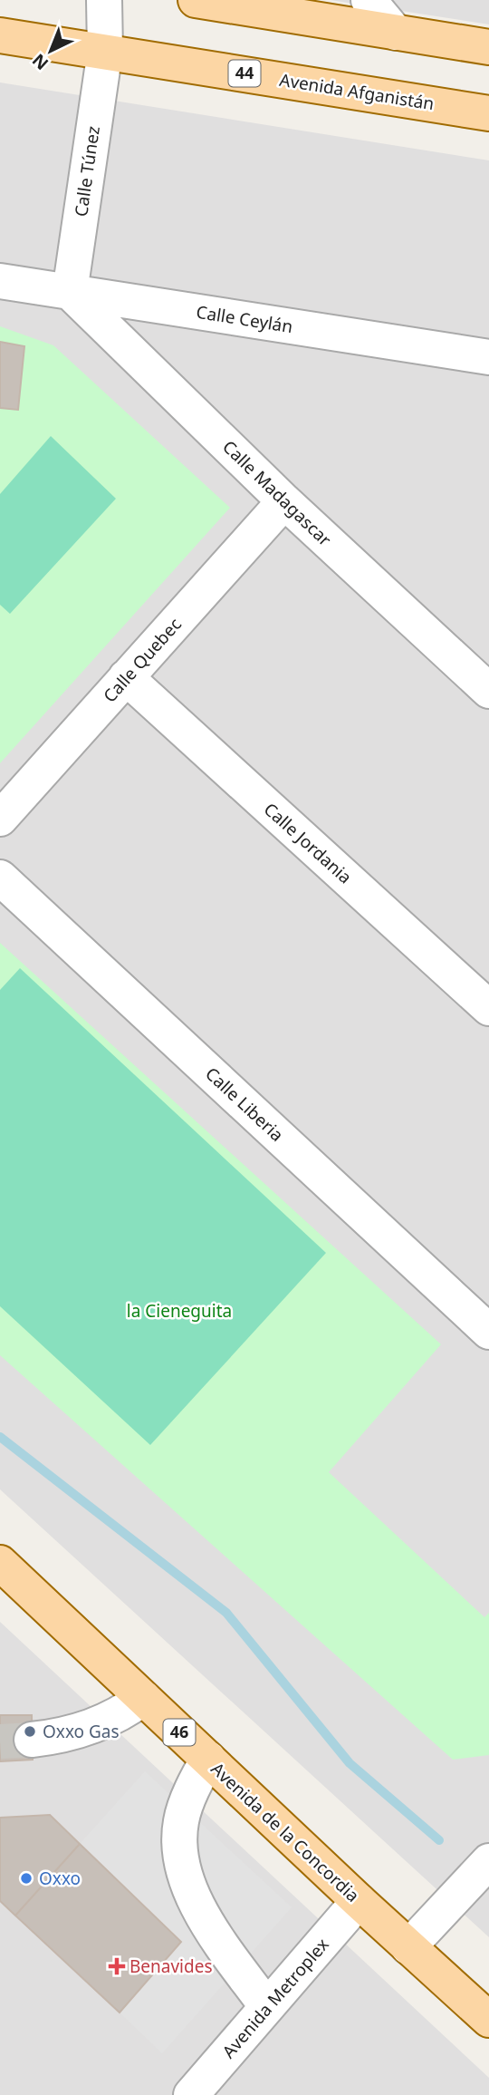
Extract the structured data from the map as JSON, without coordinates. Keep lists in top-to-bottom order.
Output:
{
  "streets": {
    "main road": [
      "44",
      "Avenida Afganistán",
      "46",
      "Avenida de la Concordia"
    ],
    "street": [
      "Calle Túnez",
      "Calle Ceylán",
      "Calle Madagascar",
      "Calle Quebec",
      "Calle Jordania",
      "Calle Liberia",
      "Avenida Metroplex"
    ]
  },
  "crossings": [
    ["Avenida Afganistán", "Calle Túnez"],
    ["Calle Túnez", "Calle Ceylán"],
    ["Calle Túnez", "Calle Madagascar"],
    ["Calle Ceylán", "Calle Madagascar"],
    ["Calle Madagascar", "Calle Quebec"],
    ["Calle Quebec", "Calle Jordania"],
    ["Avenida de la Concordia", "Avenida Metroplex"]
  ],
  "parks": ["la Cieneguita"],
  "places": {
    "other": ["Oxxo Gas", "Oxxo"],
    "health": ["Benavides"]
  },
  "north": "bottom left"
}
